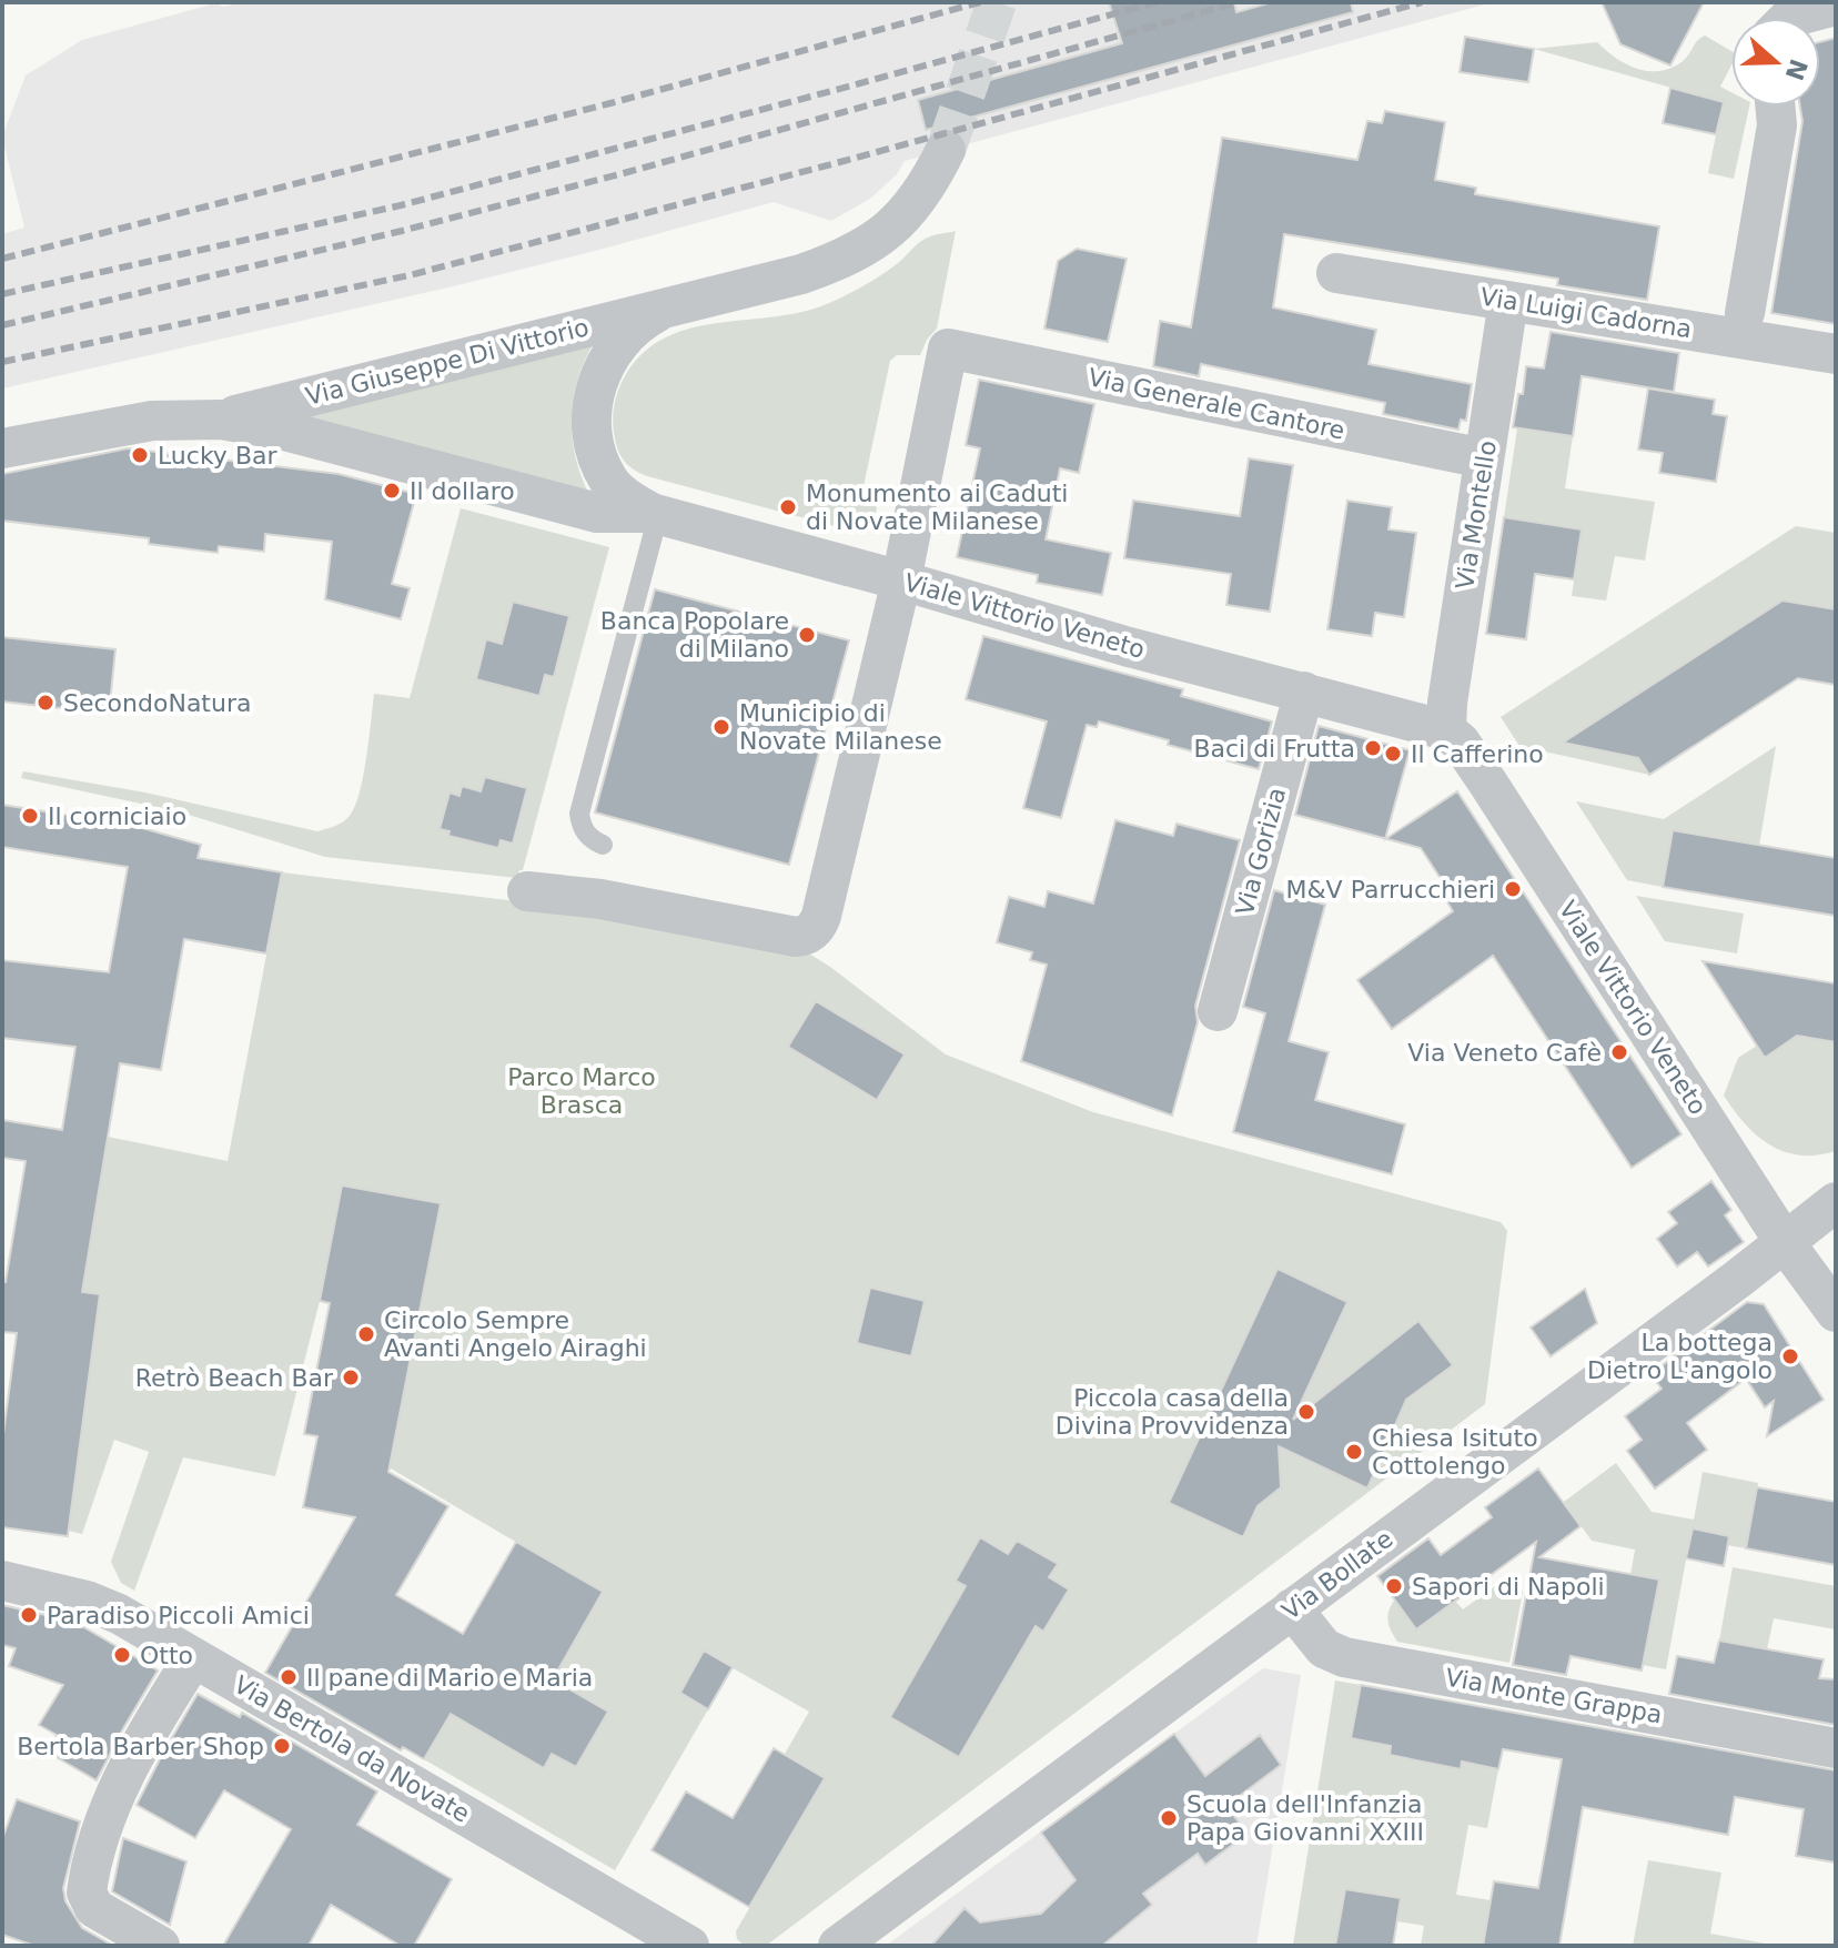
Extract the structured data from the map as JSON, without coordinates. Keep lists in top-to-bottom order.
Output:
{
  "streets": {
    "street": [
      "Via Luigi Cadorna",
      "Via Giuseppe Di Vittorio",
      "Via Generale Cantore",
      "Via Montello",
      "Viale Vittorio Veneto",
      "Via Gorizia",
      "Via Bollate",
      "Via Monte Grappa",
      "Via Bertola da Novate"
    ]
  },
  "crossings": [
    ["Via Luigi Cadorna", "Via Montello"],
    ["Via Giuseppe Di Vittorio", "Viale Vittorio Veneto"],
    ["Via Generale Cantore", "Via Montello"],
    ["Via Generale Cantore", "Viale Vittorio Veneto"],
    ["Via Montello", "Viale Vittorio Veneto"],
    ["Viale Vittorio Veneto", "Via Gorizia"],
    ["Viale Vittorio Veneto", "Via Bollate"],
    ["Via Bollate", "Via Monte Grappa"]
  ],
  "parks": ["Parco Marco Brasca"],
  "places": [
    "Lucky Bar",
    "Il dollaro",
    "Monumento ai Caduti di Novate Milanese",
    "Banca Popolare di Milano",
    "SecondoNatura",
    "Municipio di Novate Milanese",
    "Baci di Frutta",
    "Il Cafferino",
    "Il corniciaio",
    "M&V Parrucchieri",
    "Via Veneto Cafè",
    "Circolo Sempre Avanti Angelo Airaghi",
    "La bottega Dietro L'angolo",
    "Retrò Beach Bar",
    "Piccola casa della Divina Provvidenza",
    "Chiesa Isituto Cottolengo",
    "Sapori di Napoli",
    "Paradiso Piccoli Amici",
    "Otto",
    "Il pane di Mario e Maria",
    "Bertola Barber Shop",
    "Scuola dell'Infanzia Papa Giovanni XXIII"
  ],
  "north": "right"
}
